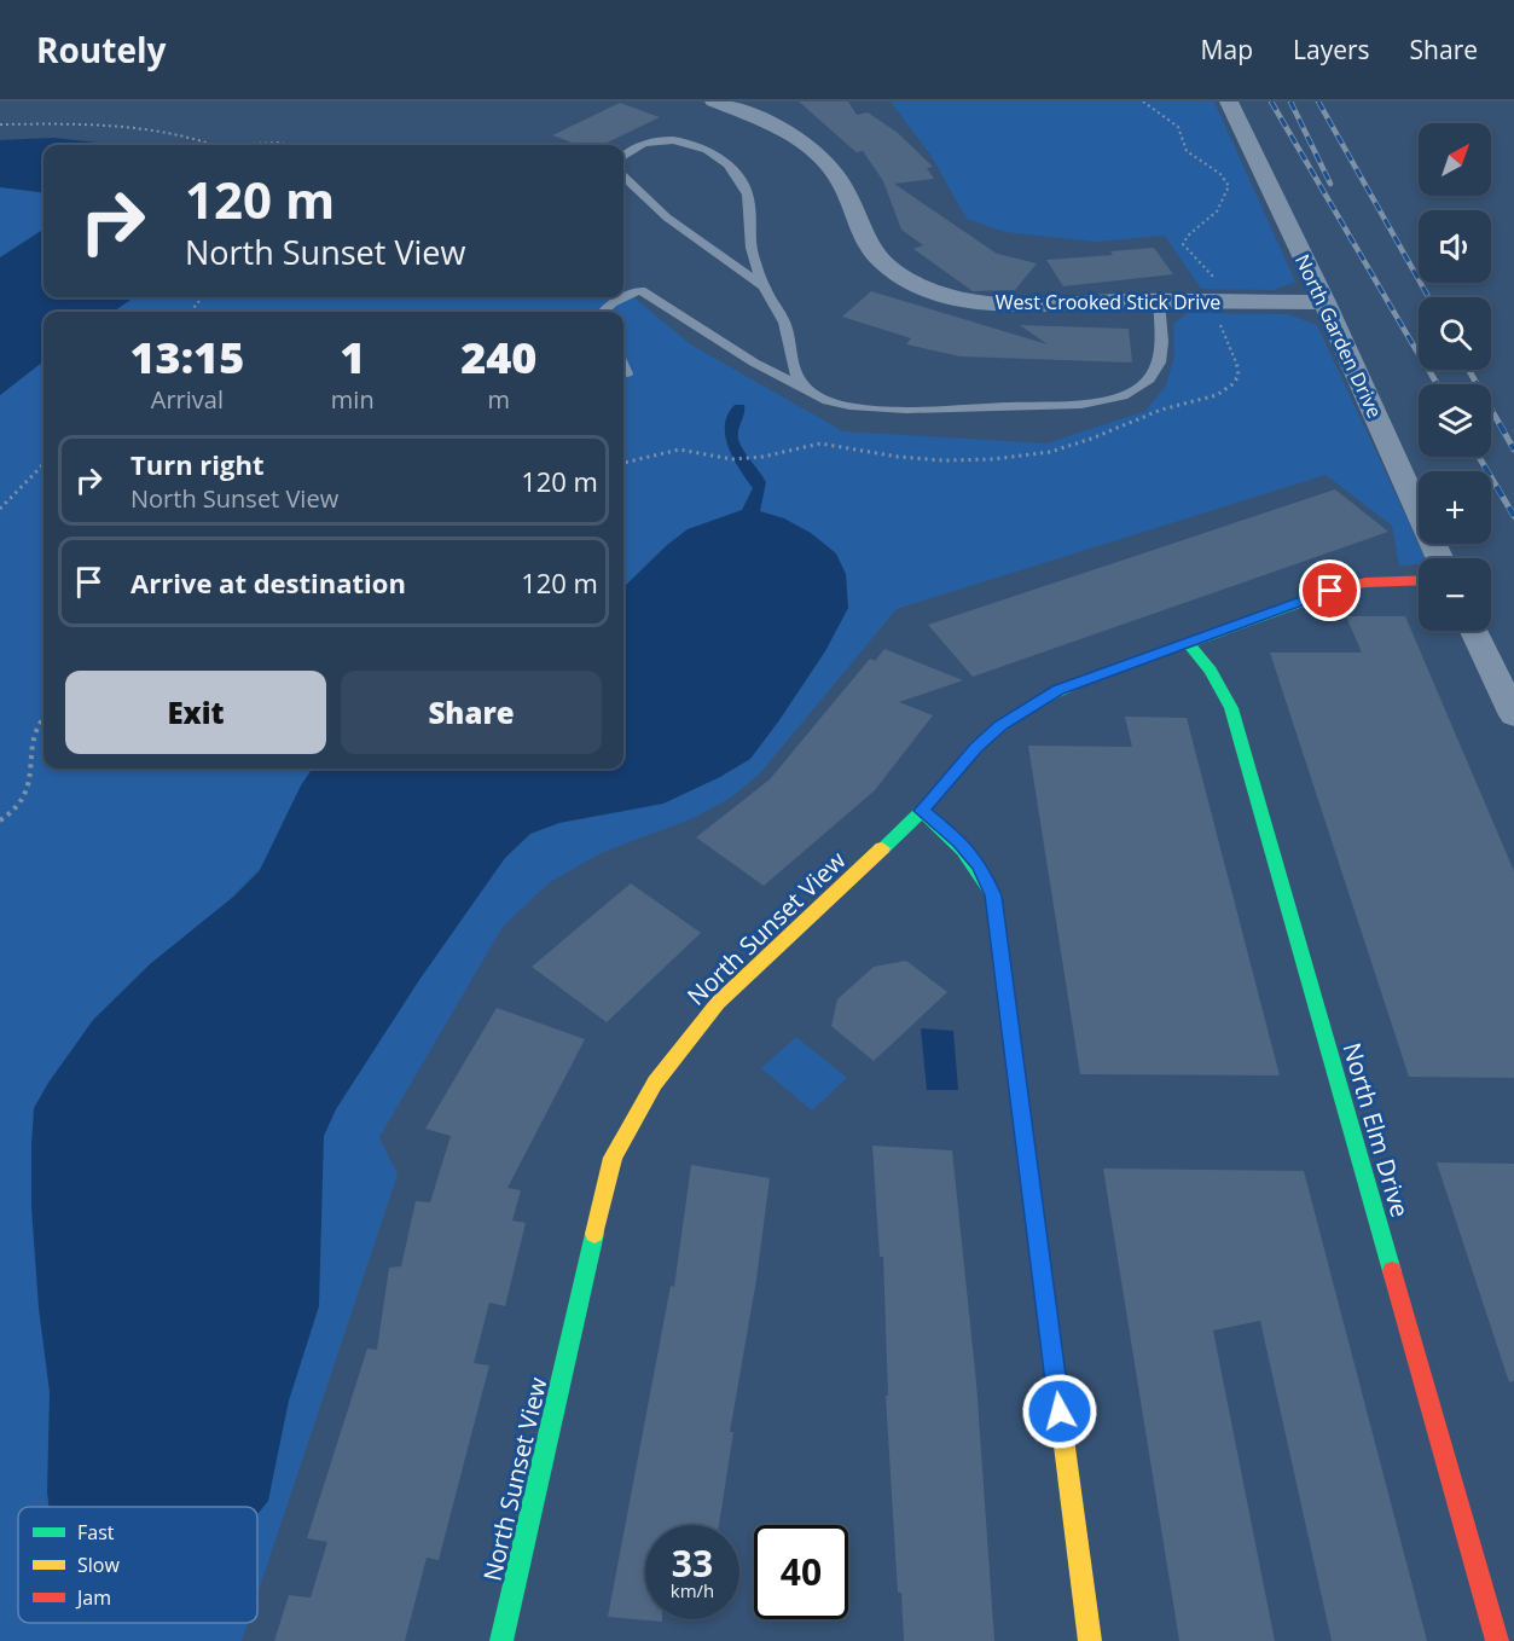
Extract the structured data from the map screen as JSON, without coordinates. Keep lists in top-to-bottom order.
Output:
{
  "streets": {
    "street": [
      "West Crooked Stick Drive",
      "North Garden Drive",
      "North Sunset View",
      "North Elm Drive"
    ]
  },
  "crossings": [
    ["West Crooked Stick Drive", "North Garden Drive"],
    ["North Sunset View", "North Elm Drive"]
  ],
  "legend": ["Fast", "Slow", "Jam"],
  "north": "top right",
  "page": {
    "header": "Routely",
    "nav": ["Map", "Layers", "Share"],
    "map_buttons": ["+", "−"],
    "turn": ["120 m", "North Sunset View"],
    "eta": [
      "13:15",
      "Arrival",
      "1",
      "min",
      "240",
      "m"
    ],
    "list": [
      {
        "name": "Turn right",
        "note": "North Sunset View",
        "value": "120 m"
      },
      {
        "name": "Arrive at destination",
        "value": "120 m"
      }
    ],
    "buttons": ["Exit", "Share"],
    "speed": "33 km/h",
    "limit": "40"
  }
}
